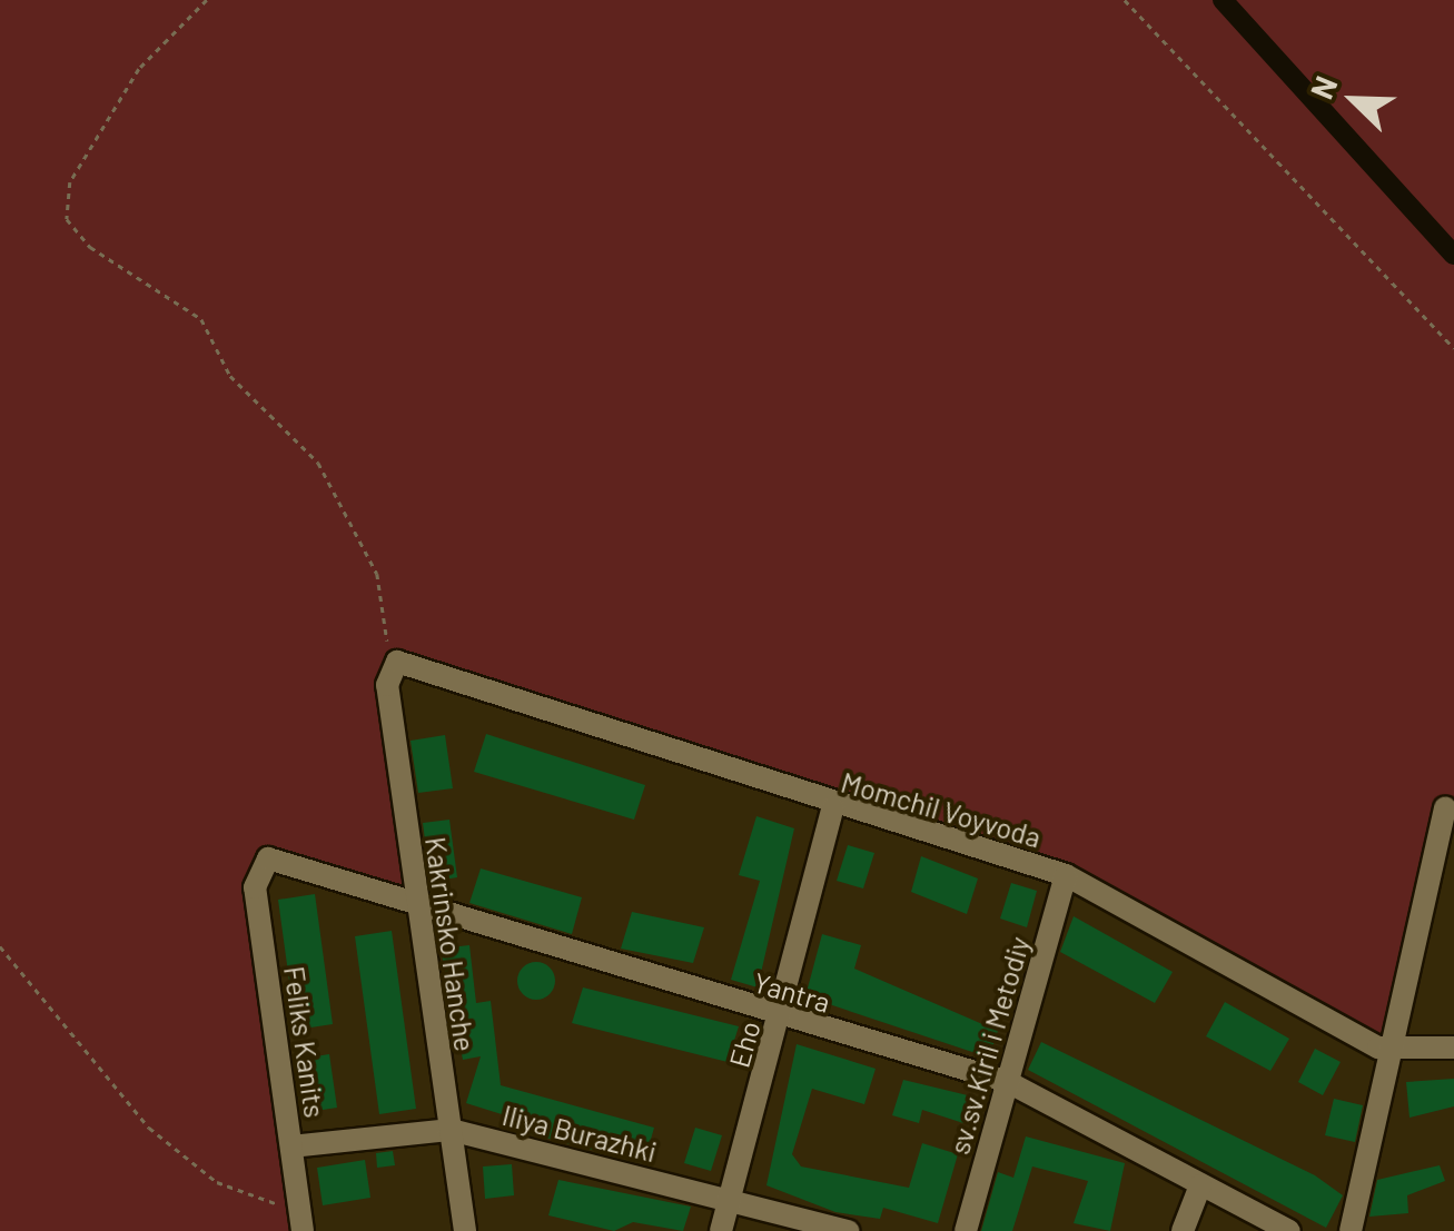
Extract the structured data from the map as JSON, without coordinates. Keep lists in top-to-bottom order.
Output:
{
  "streets": {
    "street": [
      "Momchil Voyvoda",
      "Kakrinsko Hanche",
      "Yantra",
      "Feliks Kanits",
      "Eho",
      "sv.sv.Kiril i Metodiy",
      "Iliya Burazhki"
    ]
  },
  "crossings": [
    ["Momchil Voyvoda", "Kakrinsko Hanche"],
    ["Momchil Voyvoda", "Eho"],
    ["Momchil Voyvoda", "sv.sv.Kiril i Metodiy"],
    ["Kakrinsko Hanche", "Yantra"],
    ["Kakrinsko Hanche", "Iliya Burazhki"],
    ["Yantra", "Feliks Kanits"],
    ["Yantra", "Eho"],
    ["Yantra", "sv.sv.Kiril i Metodiy"],
    ["Feliks Kanits", "Iliya Burazhki"],
    ["Eho", "Iliya Burazhki"]
  ],
  "north": "top left"
}
